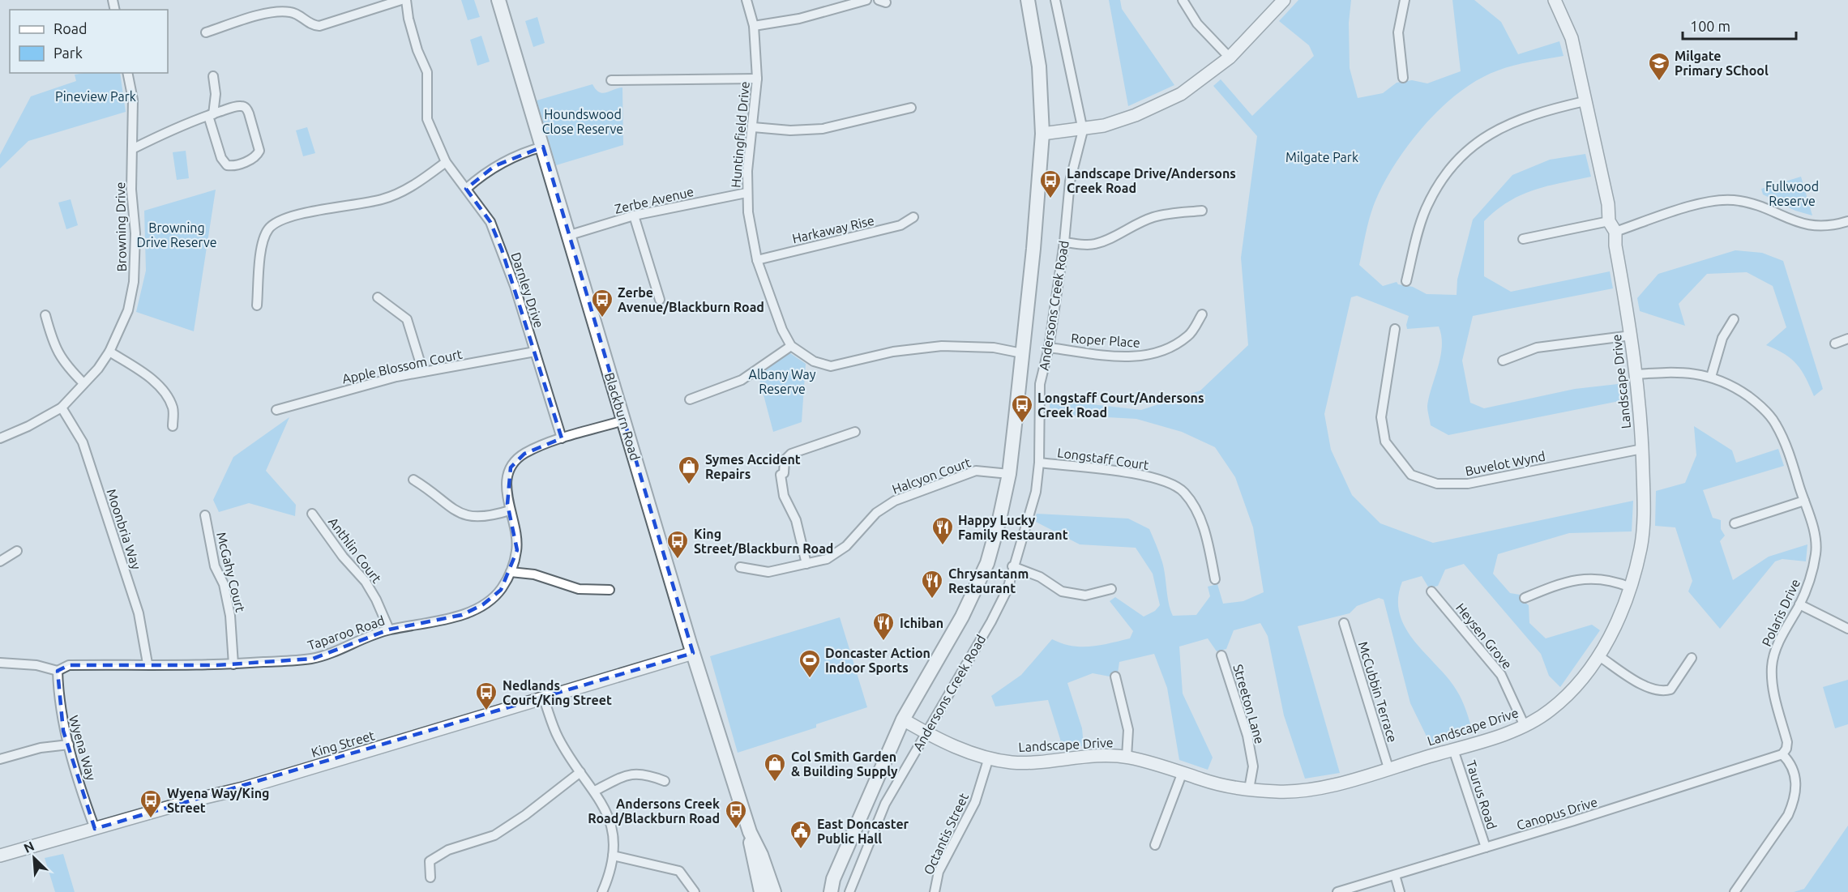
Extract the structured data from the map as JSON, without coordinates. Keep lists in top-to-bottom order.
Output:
{
  "streets": {
    "main road": ["Andersons Creek Road", "Blackburn Road"],
    "street": [
      "Huntingfield Drive",
      "Zerbe Avenue",
      "Browning Drive",
      "Harkaway Rise",
      "Darnley Drive",
      "Roper Place",
      "Apple Blossom Court",
      "Landscape Drive",
      "Longstaff Court",
      "Buvelot Wynd",
      "Halcyon Court",
      "Moonbria Way",
      "Anthlin Court",
      "McGahy Court",
      "Polaris Drive",
      "Taparoo Road",
      "Heysen Grove",
      "McCubbin Terrace",
      "Streeton Lane",
      "King Street",
      "Wyena Way",
      "Taurus Road",
      "Canopus Drive",
      "Octantis Street"
    ]
  },
  "crossings": [
    ["Huntingfield Drive", "Zerbe Avenue"],
    ["Huntingfield Drive", "Harkaway Rise"],
    ["Huntingfield Drive", "Andersons Creek Road"],
    ["Zerbe Avenue", "Blackburn Road"],
    ["Browning Drive", "Moonbria Way"],
    ["Darnley Drive", "Apple Blossom Court"],
    ["Darnley Drive", "Taparoo Road"],
    ["Andersons Creek Road", "Roper Place"],
    ["Andersons Creek Road", "Landscape Drive"],
    ["Andersons Creek Road", "Longstaff Court"],
    ["Andersons Creek Road", "Halcyon Court"],
    ["Landscape Drive", "Buvelot Wynd"],
    ["Landscape Drive", "Polaris Drive"],
    ["Landscape Drive", "Heysen Grove"],
    ["Landscape Drive", "McCubbin Terrace"],
    ["Landscape Drive", "Streeton Lane"],
    ["Landscape Drive", "Taurus Road"],
    ["Landscape Drive", "Octantis Street"],
    ["Blackburn Road", "Taparoo Road"],
    ["Blackburn Road", "King Street"],
    ["Moonbria Way", "Taparoo Road"],
    ["Anthlin Court", "Taparoo Road"],
    ["McGahy Court", "Taparoo Road"],
    ["Polaris Drive", "Canopus Drive"],
    ["Taparoo Road", "Wyena Way"],
    ["King Street", "Wyena Way"],
    ["Taurus Road", "Canopus Drive"]
  ],
  "parks": [
    "Pineview Park",
    "Houndswood Close Reserve",
    "Milgate Park",
    "Fullwood Reserve",
    "Browning Drive Reserve",
    "Albany Way Reserve"
  ],
  "places": {
    "school or university": ["Milgate Primary SChool"],
    "bus stop": [
      "Landscape Drive/Andersons Creek Road",
      "Zerbe Avenue/Blackburn Road",
      "Longstaff Court/Andersons Creek Road",
      "King Street/Blackburn Road",
      "Nedlands Court/King Street",
      "Wyena Way/King Street",
      "Andersons Creek Road/Blackburn Road"
    ],
    "shop": ["Symes Accident Repairs", "Col Smith Garden & Building Supply"],
    "restaurant": ["Happy Lucky Family Restaurant", "Chrysantanm Restaurant", "Ichiban"],
    "sports": ["Doncaster Action Indoor Sports"],
    "public building": ["East Doncaster Public Hall"]
  },
  "legend": ["Road", "Park"],
  "scale_bar": "100 m",
  "north": "top left"
}
